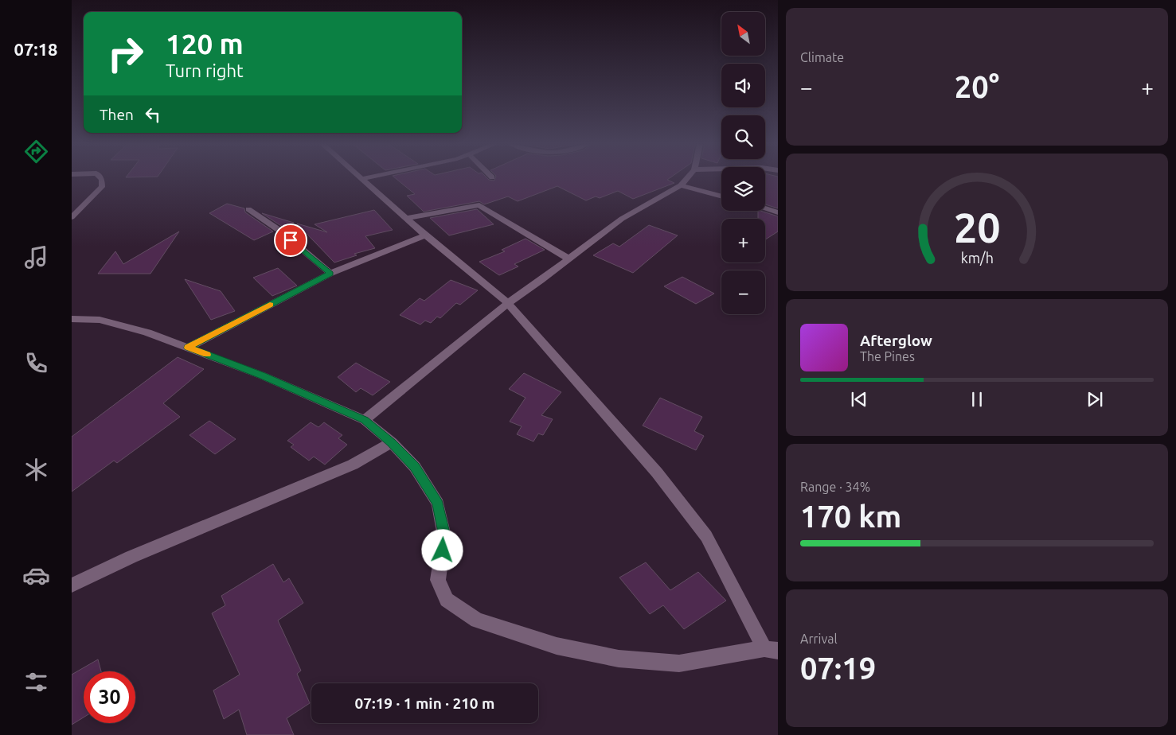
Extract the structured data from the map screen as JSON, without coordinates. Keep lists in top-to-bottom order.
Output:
{
  "north": "top left",
  "page": {
    "tabs": "07:18",
    "tile": [
      "Climate",
      ["Range · 34%", "170 km"],
      ["Arrival", "07:19"]
    ],
    "map_buttons": ["+", "−"],
    "turn": ["120 m", "Turn right"],
    "heat": ["−", "20°", "+"],
    "then": "Then",
    "song": ["Afterglow", "The Pines"],
    "limit": "30",
    "trip": "07:19 · 1 min · 210 m",
    "gauge": ["20", "km/h"]
  }
}
